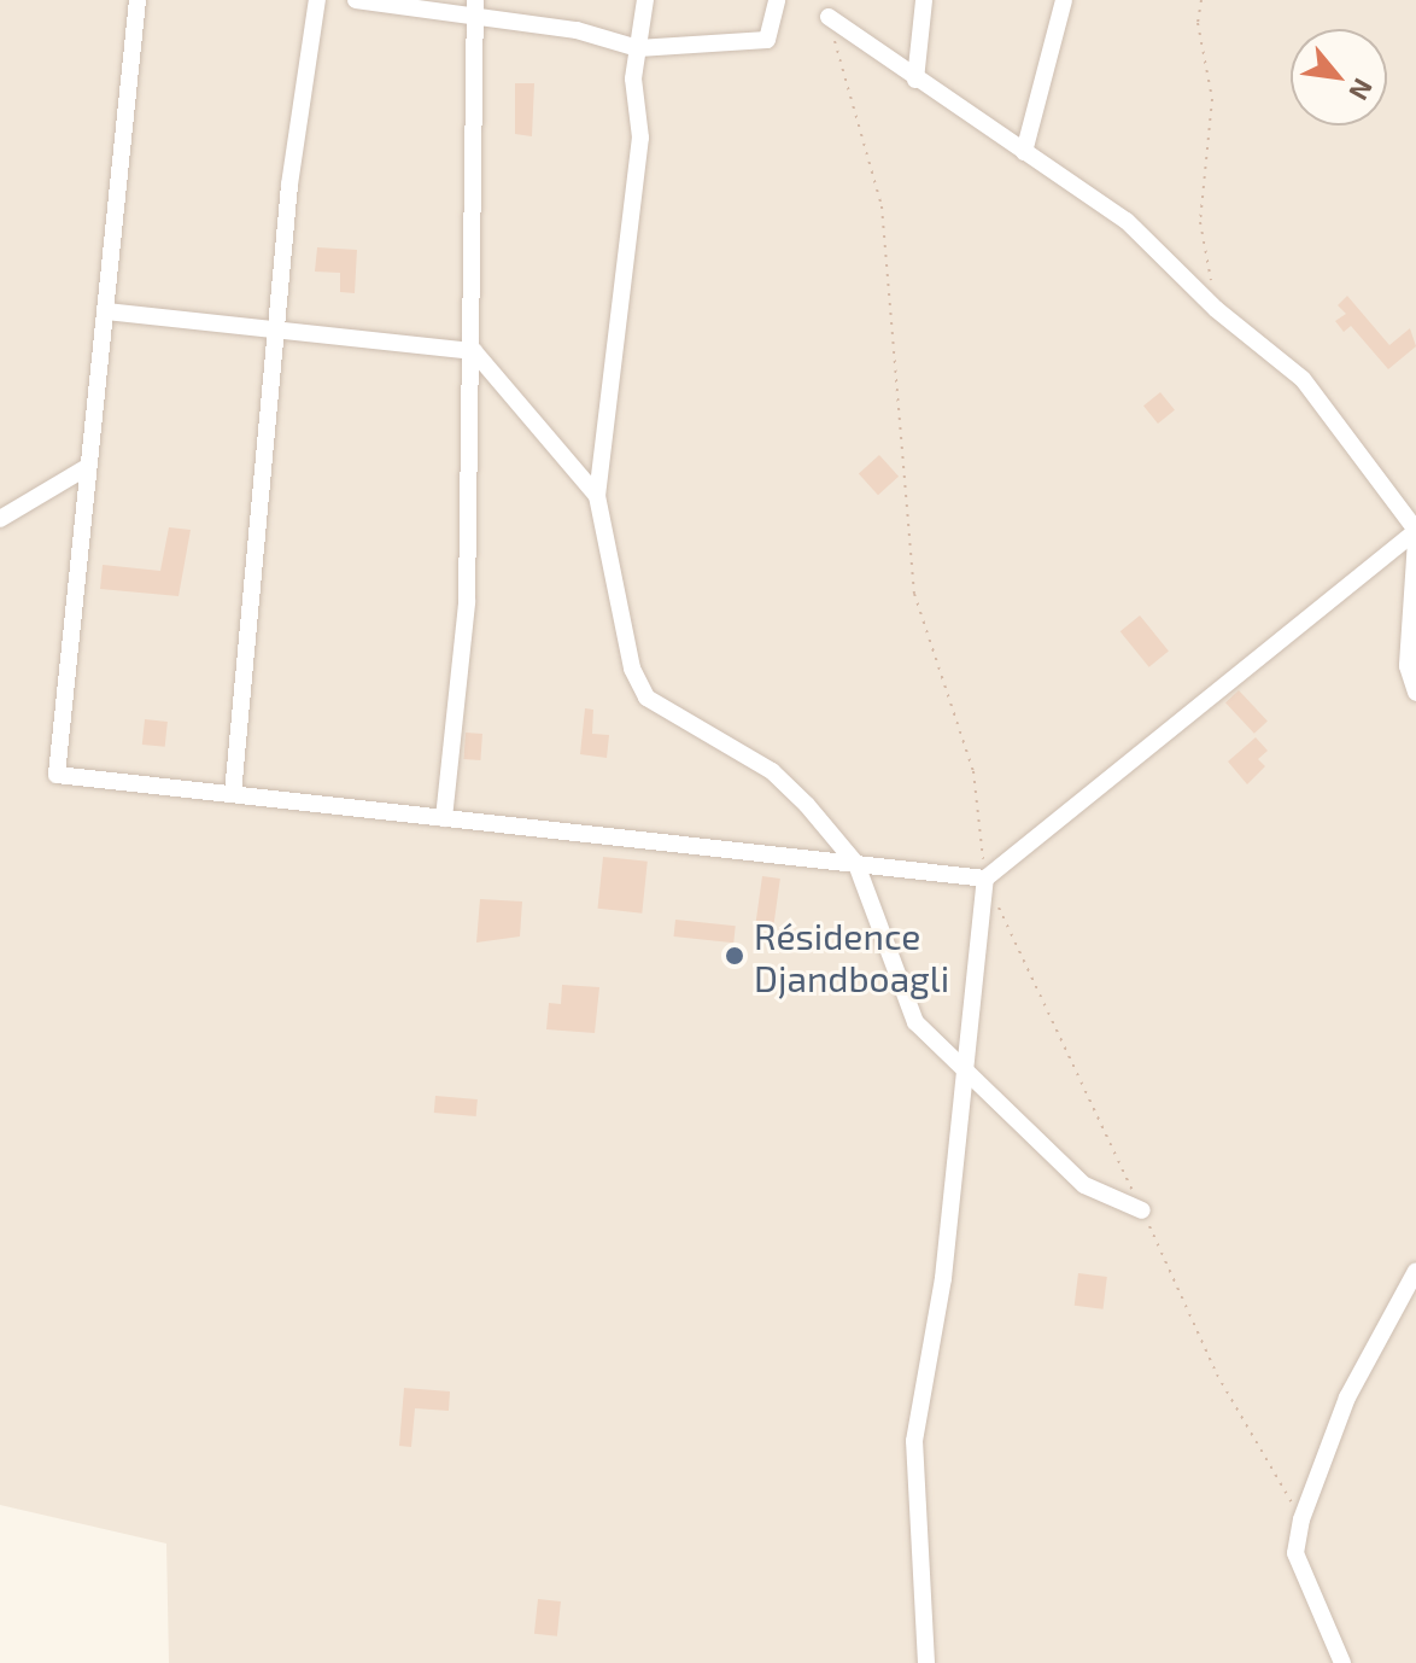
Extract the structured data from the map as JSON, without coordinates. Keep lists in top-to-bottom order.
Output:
{
  "places": ["Résidence Djandboagli"],
  "north": "bottom right"
}
